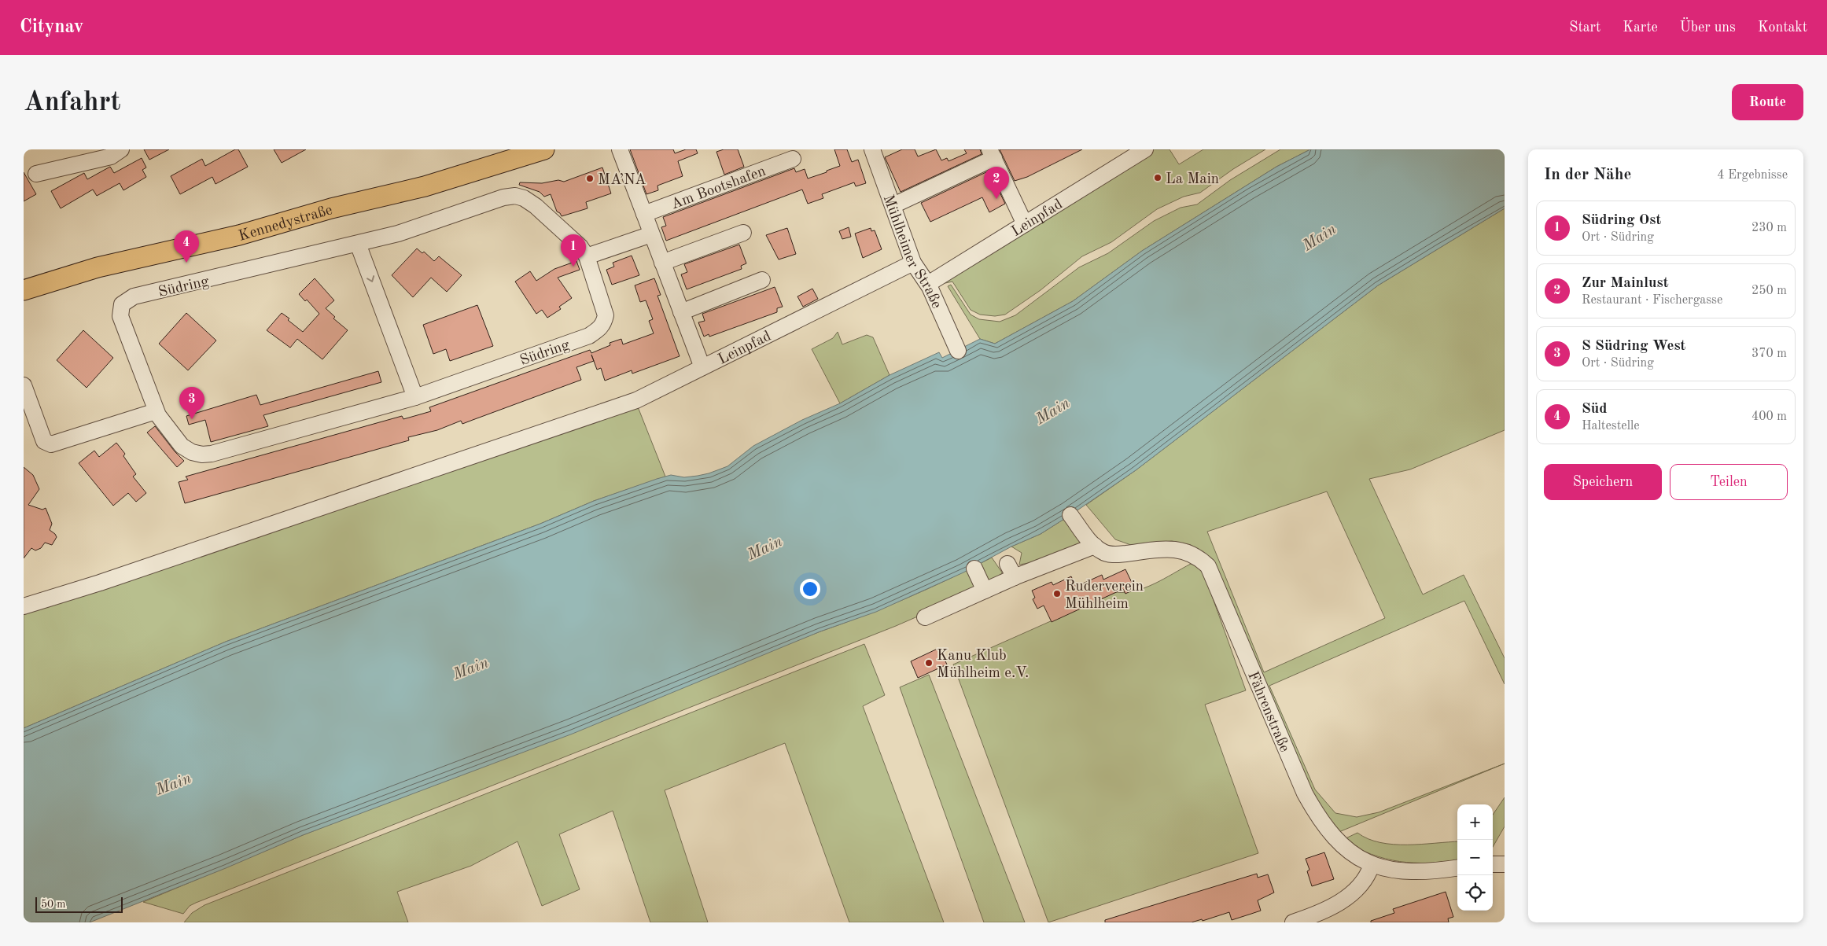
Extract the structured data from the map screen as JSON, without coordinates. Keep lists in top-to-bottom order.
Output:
{
  "streets": {
    "main road": ["Kennedystraße"],
    "street": [
      "Am Bootshafen",
      "Leinpfad",
      "Mühlheimer Straße",
      "Südring",
      "Fährenstraße"
    ]
  },
  "crossings": [
    ["Leinpfad", "Mühlheimer Straße"]
  ],
  "water": ["Main"],
  "places": [
    "La Main",
    "MA’NA",
    "Ruderverein Mühlheim",
    "Kanu Klub Mühlheim e.V."
  ],
  "scale_bar": "50 m",
  "page": {
    "header": "Citynav",
    "nav": [
      "Start",
      "Karte",
      "Über uns",
      "Kontakt"
    ],
    "buttons": [
      "Route",
      ["Speichern", "Teilen"]
    ],
    "title": "Anfahrt",
    "heading": ["In der Nähe", "4 Ergebnisse"],
    "pins": [
      "2",
      "4",
      "1",
      "3"
    ],
    "list": [
      {
        "mark": "1",
        "name": "Südring Ost",
        "note": "Ort · Südring",
        "value": "230 m"
      },
      {
        "mark": "2",
        "name": "Zur Mainlust",
        "note": "Restaurant · Fischergasse",
        "value": "250 m"
      },
      {
        "mark": "3",
        "name": "S Südring West",
        "note": "Ort · Südring",
        "value": "370 m"
      },
      {
        "mark": "4",
        "name": "Süd",
        "note": "Haltestelle",
        "value": "400 m"
      }
    ],
    "map_buttons": ["+", "−"],
    "scale": "50 m"
  }
}
